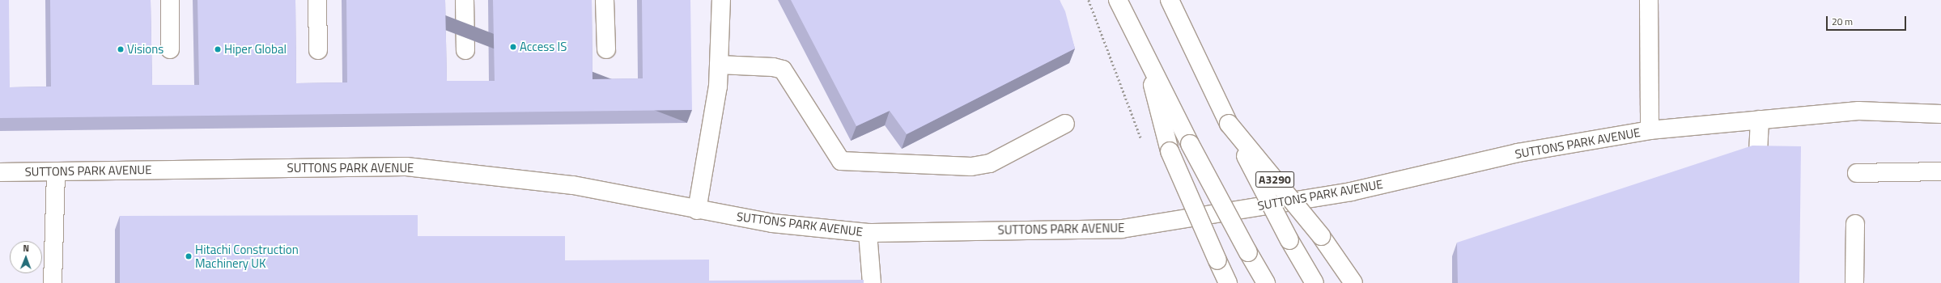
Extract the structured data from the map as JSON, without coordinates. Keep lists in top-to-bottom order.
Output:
{
  "streets": {
    "street": ["SUTTONS PARK AVENUE", "A3290"]
  },
  "places": [
    "Access IS",
    "Visions",
    "Hiper Global",
    "Hitachi Construction Machinery UK"
  ],
  "scale_bar": "20 m",
  "north": "top"
}
